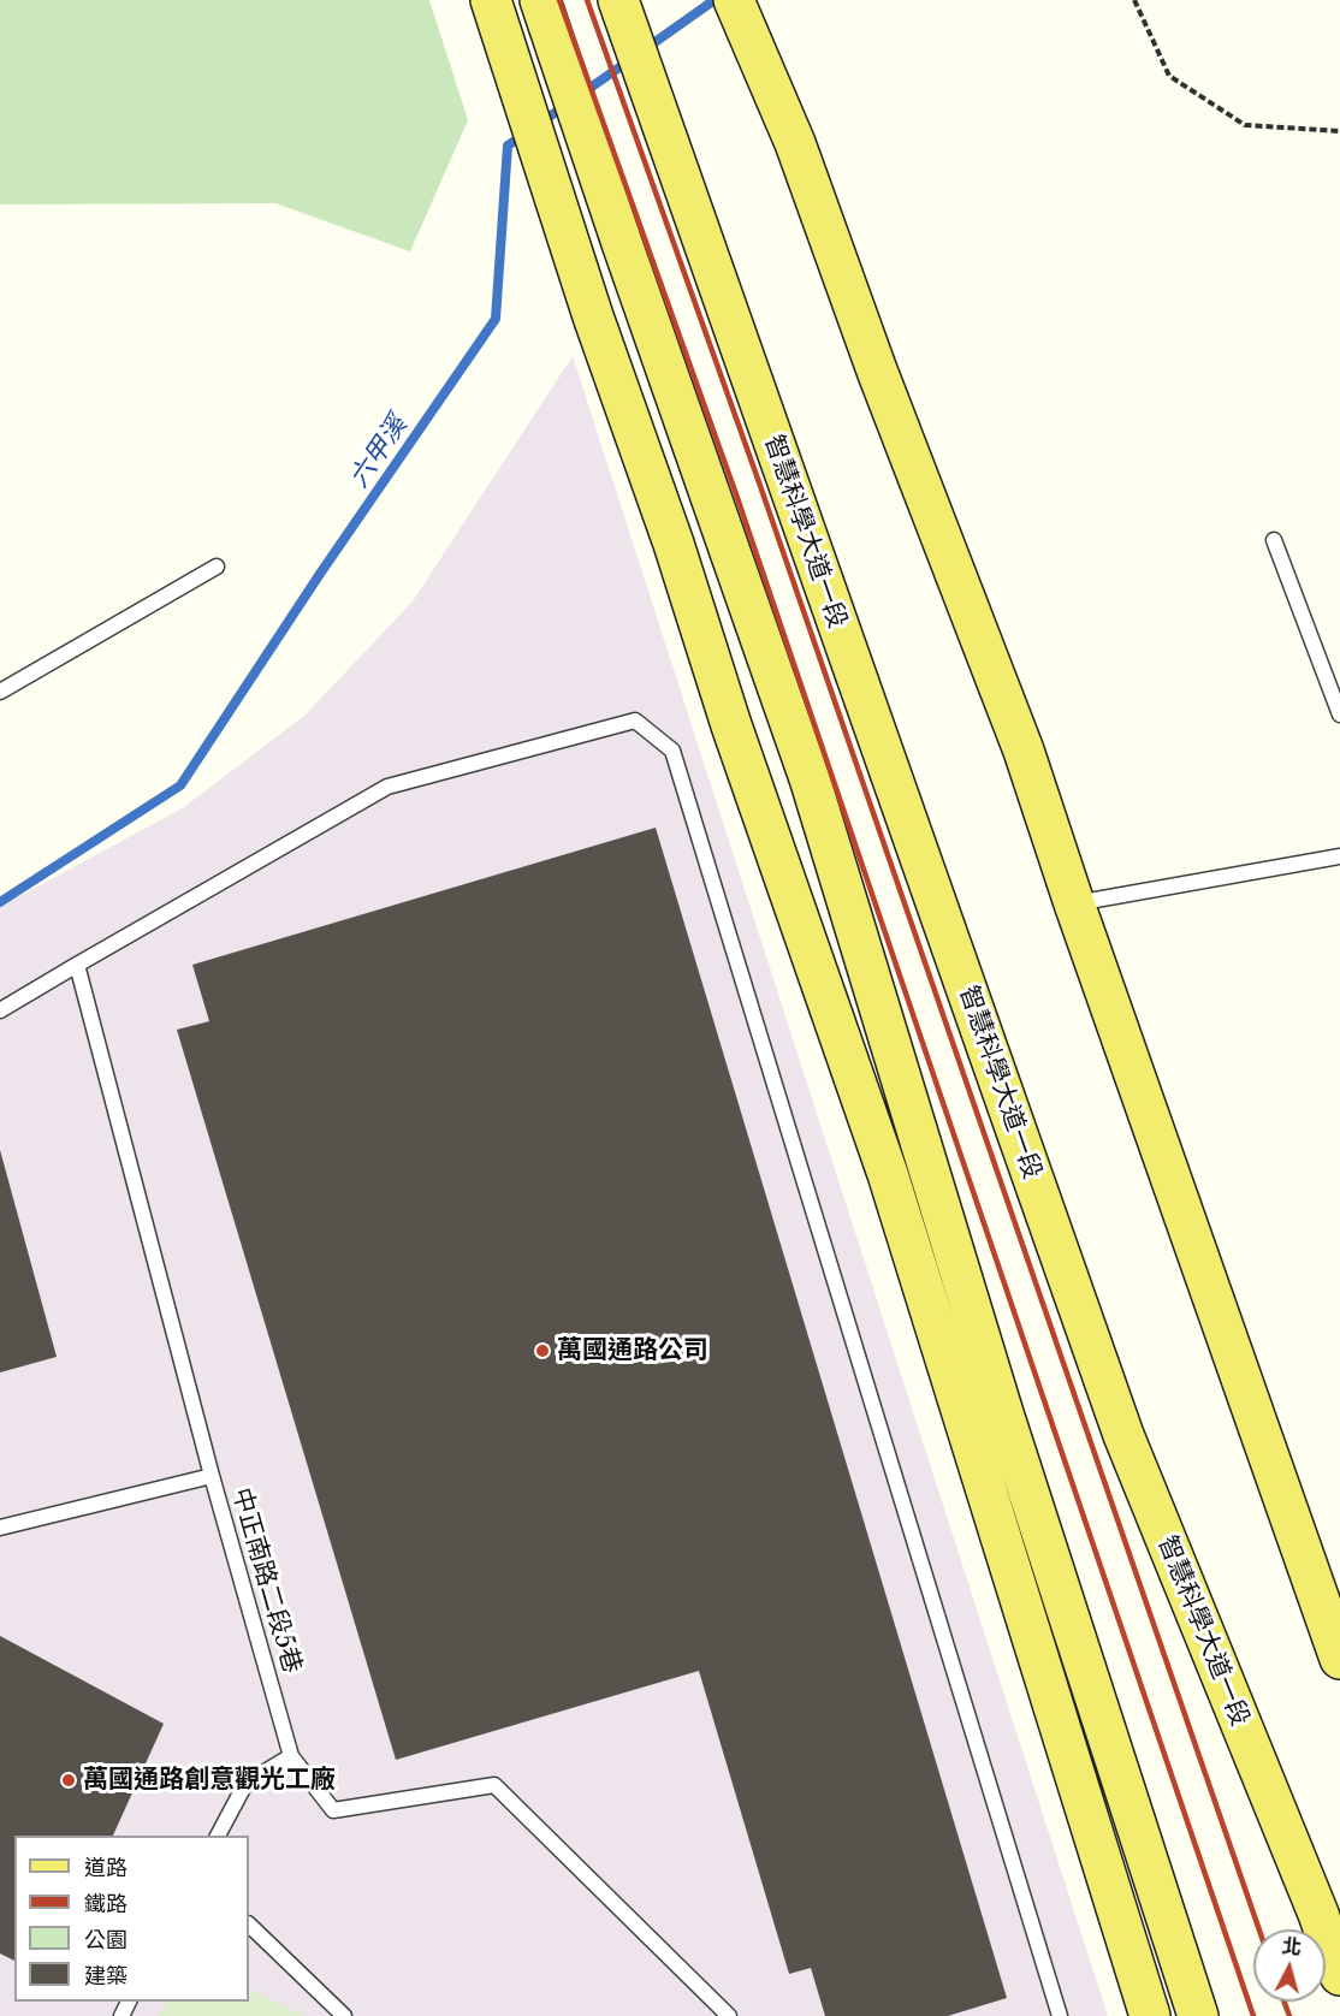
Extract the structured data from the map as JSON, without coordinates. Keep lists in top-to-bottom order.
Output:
{
  "streets": {
    "main road": ["智慧科學大道一段"],
    "lane": ["中正南路二段5巷"]
  },
  "water": ["六甲溪"],
  "places": ["萬國通路公司", "萬國通路創意觀光工廠"],
  "legend": [
    "道路",
    "鐵路",
    "公園",
    "建築"
  ],
  "north": "top"
}
